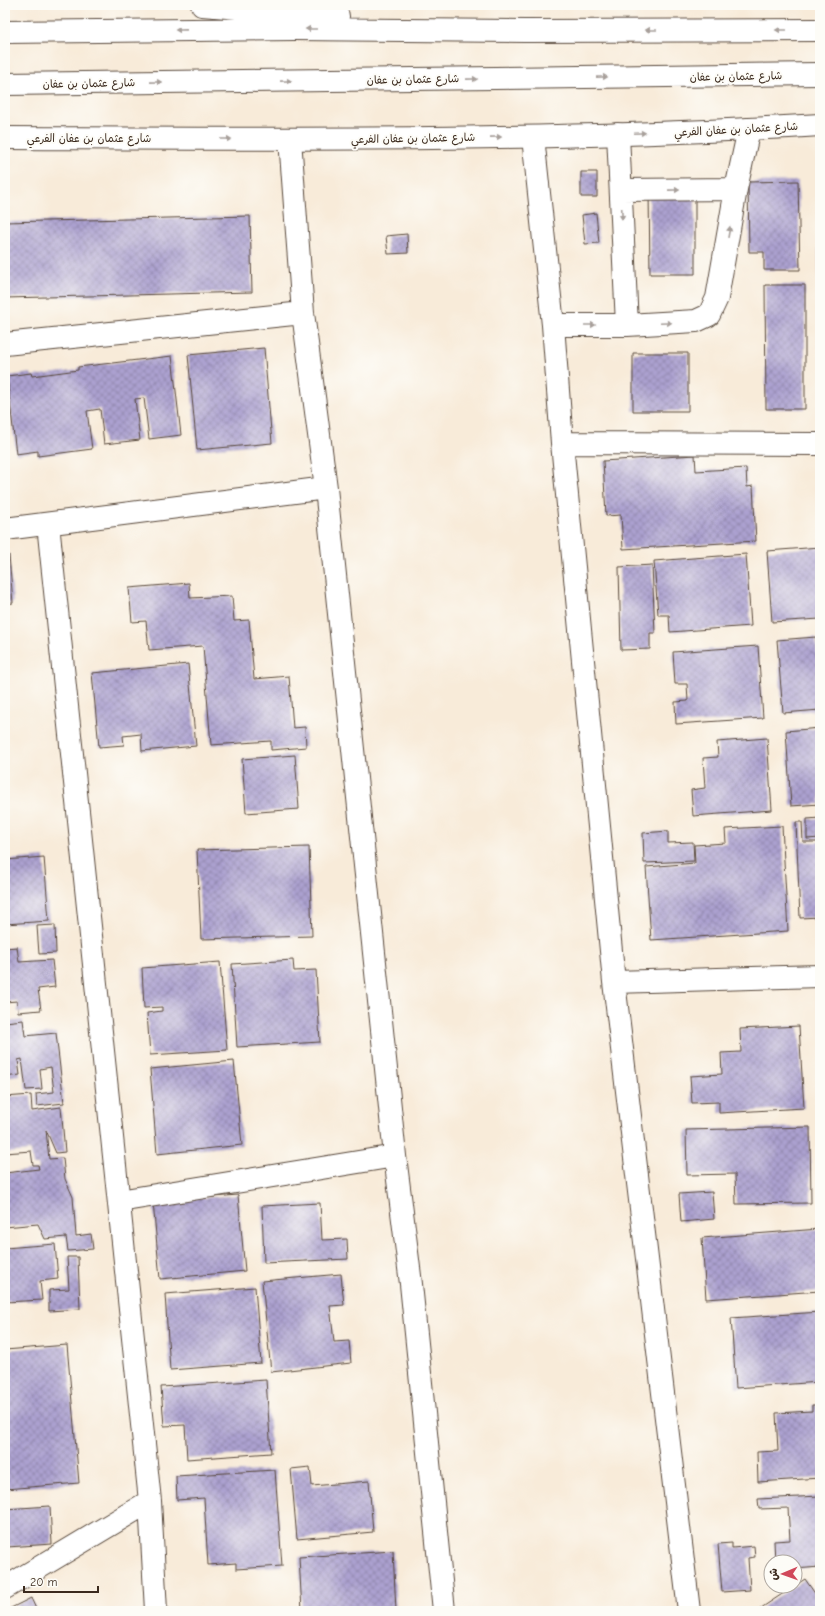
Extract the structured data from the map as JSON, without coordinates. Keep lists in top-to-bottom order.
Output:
{
  "streets": {
    "street": ["شارع عثمان بن عفان", "شارع عثمان بن عفان الفرعي"]
  },
  "scale_bar": "20 m",
  "north": "left"
}
